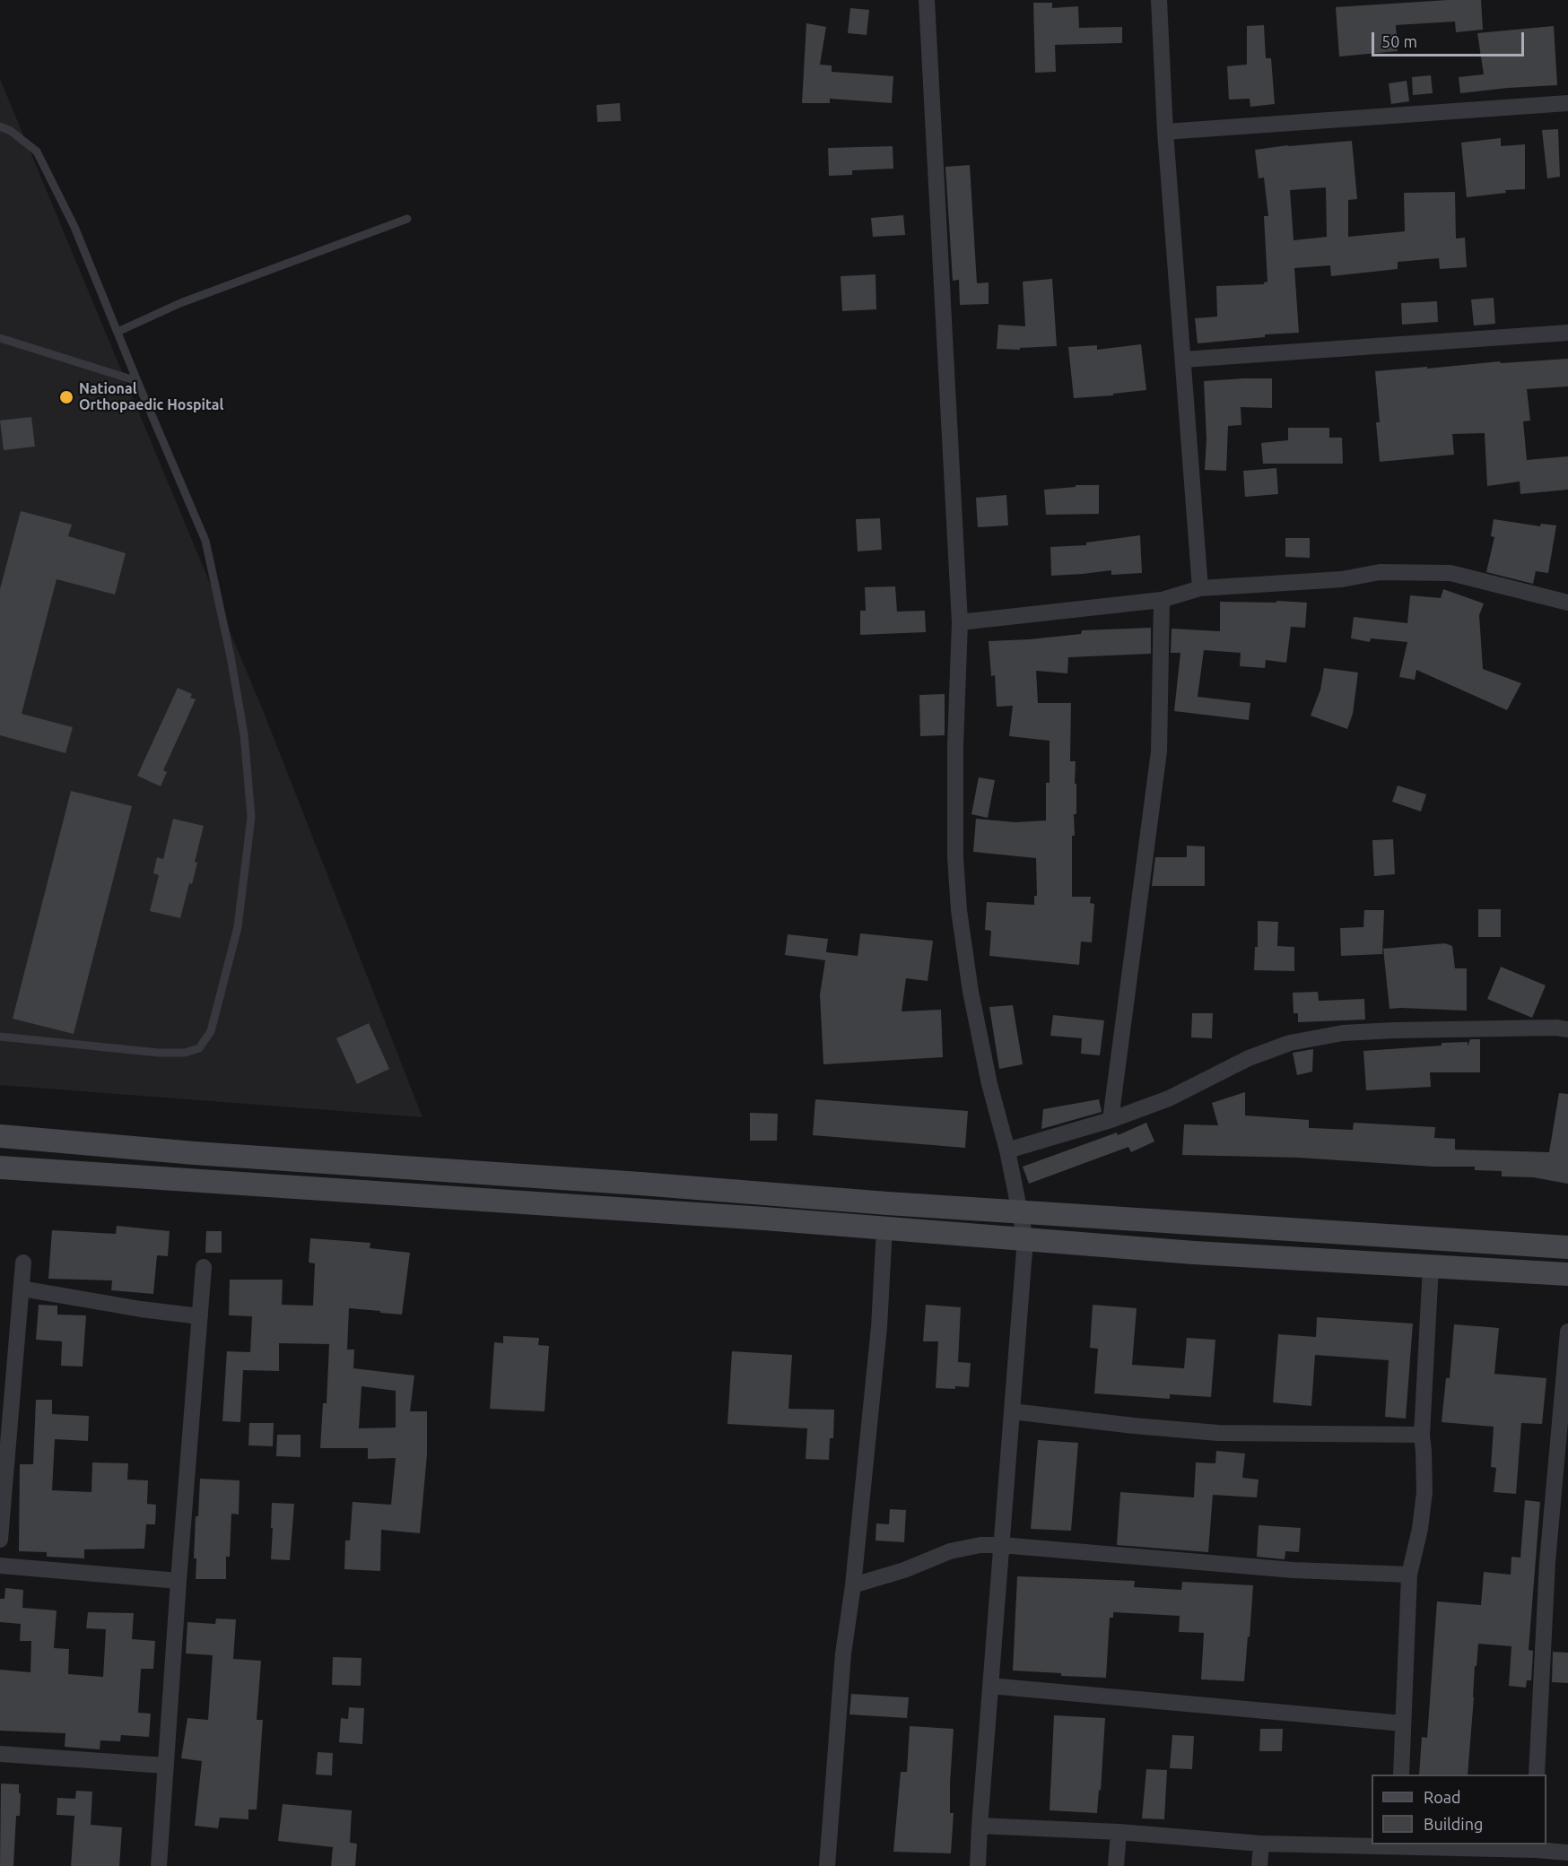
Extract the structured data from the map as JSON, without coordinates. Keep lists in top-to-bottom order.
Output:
{
  "places": ["National Orthopaedic Hospital"],
  "legend": ["Road", "Building"],
  "scale_bar": "50 m"
}
